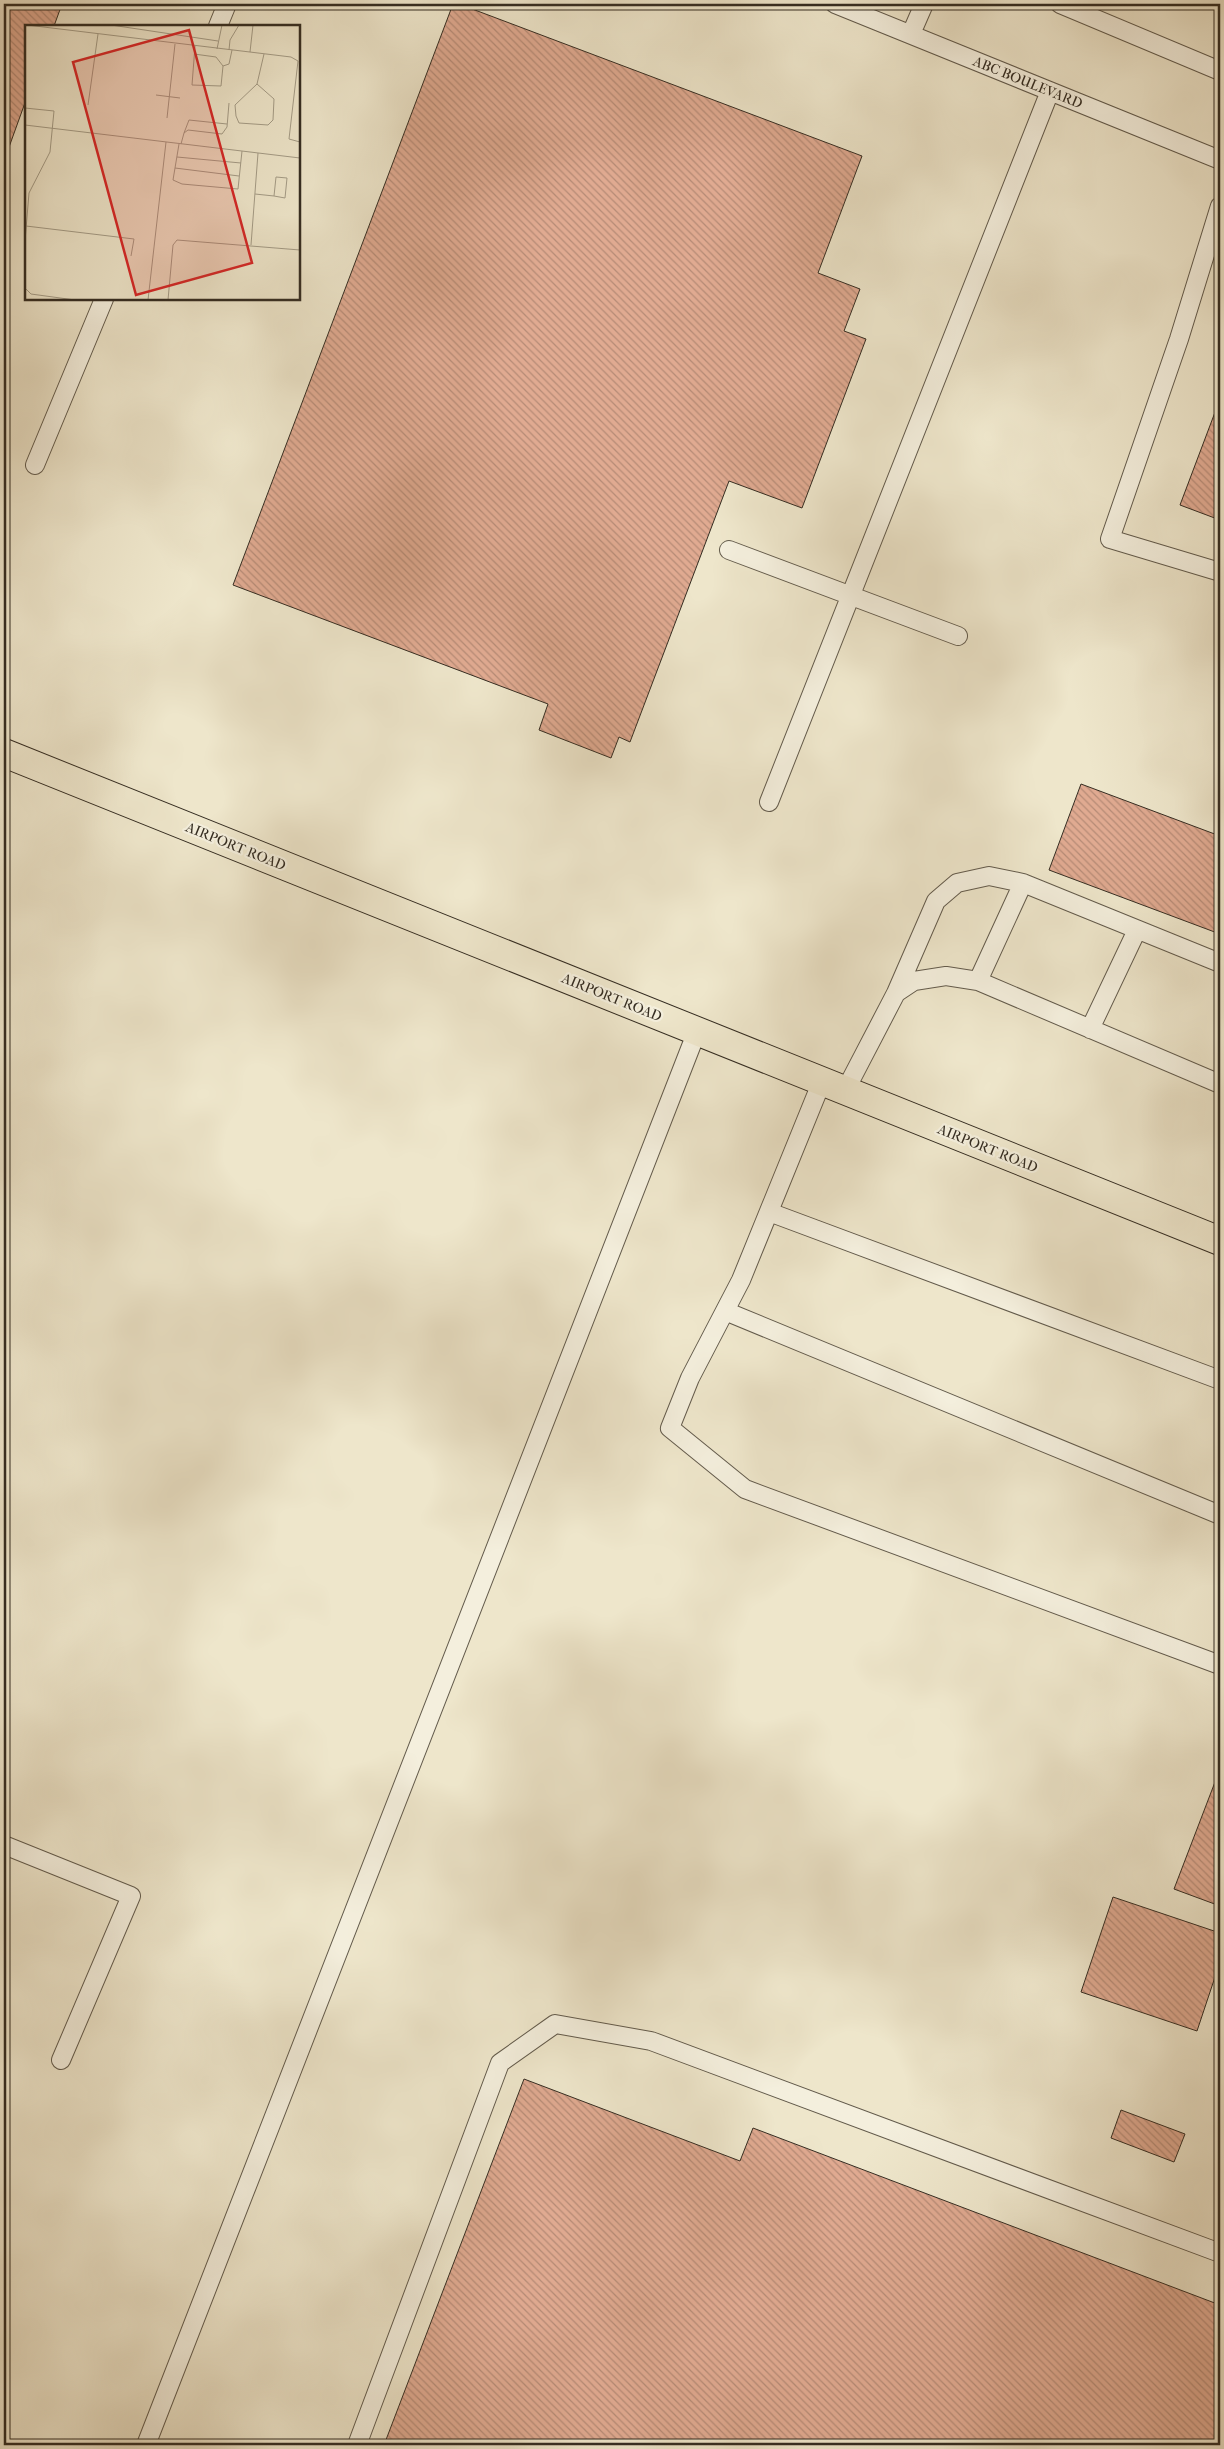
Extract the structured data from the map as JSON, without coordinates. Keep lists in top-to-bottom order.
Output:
{
  "streets": {
    "highway": ["AIRPORT ROAD"],
    "lane": ["ABC BOULEVARD"]
  }
}
